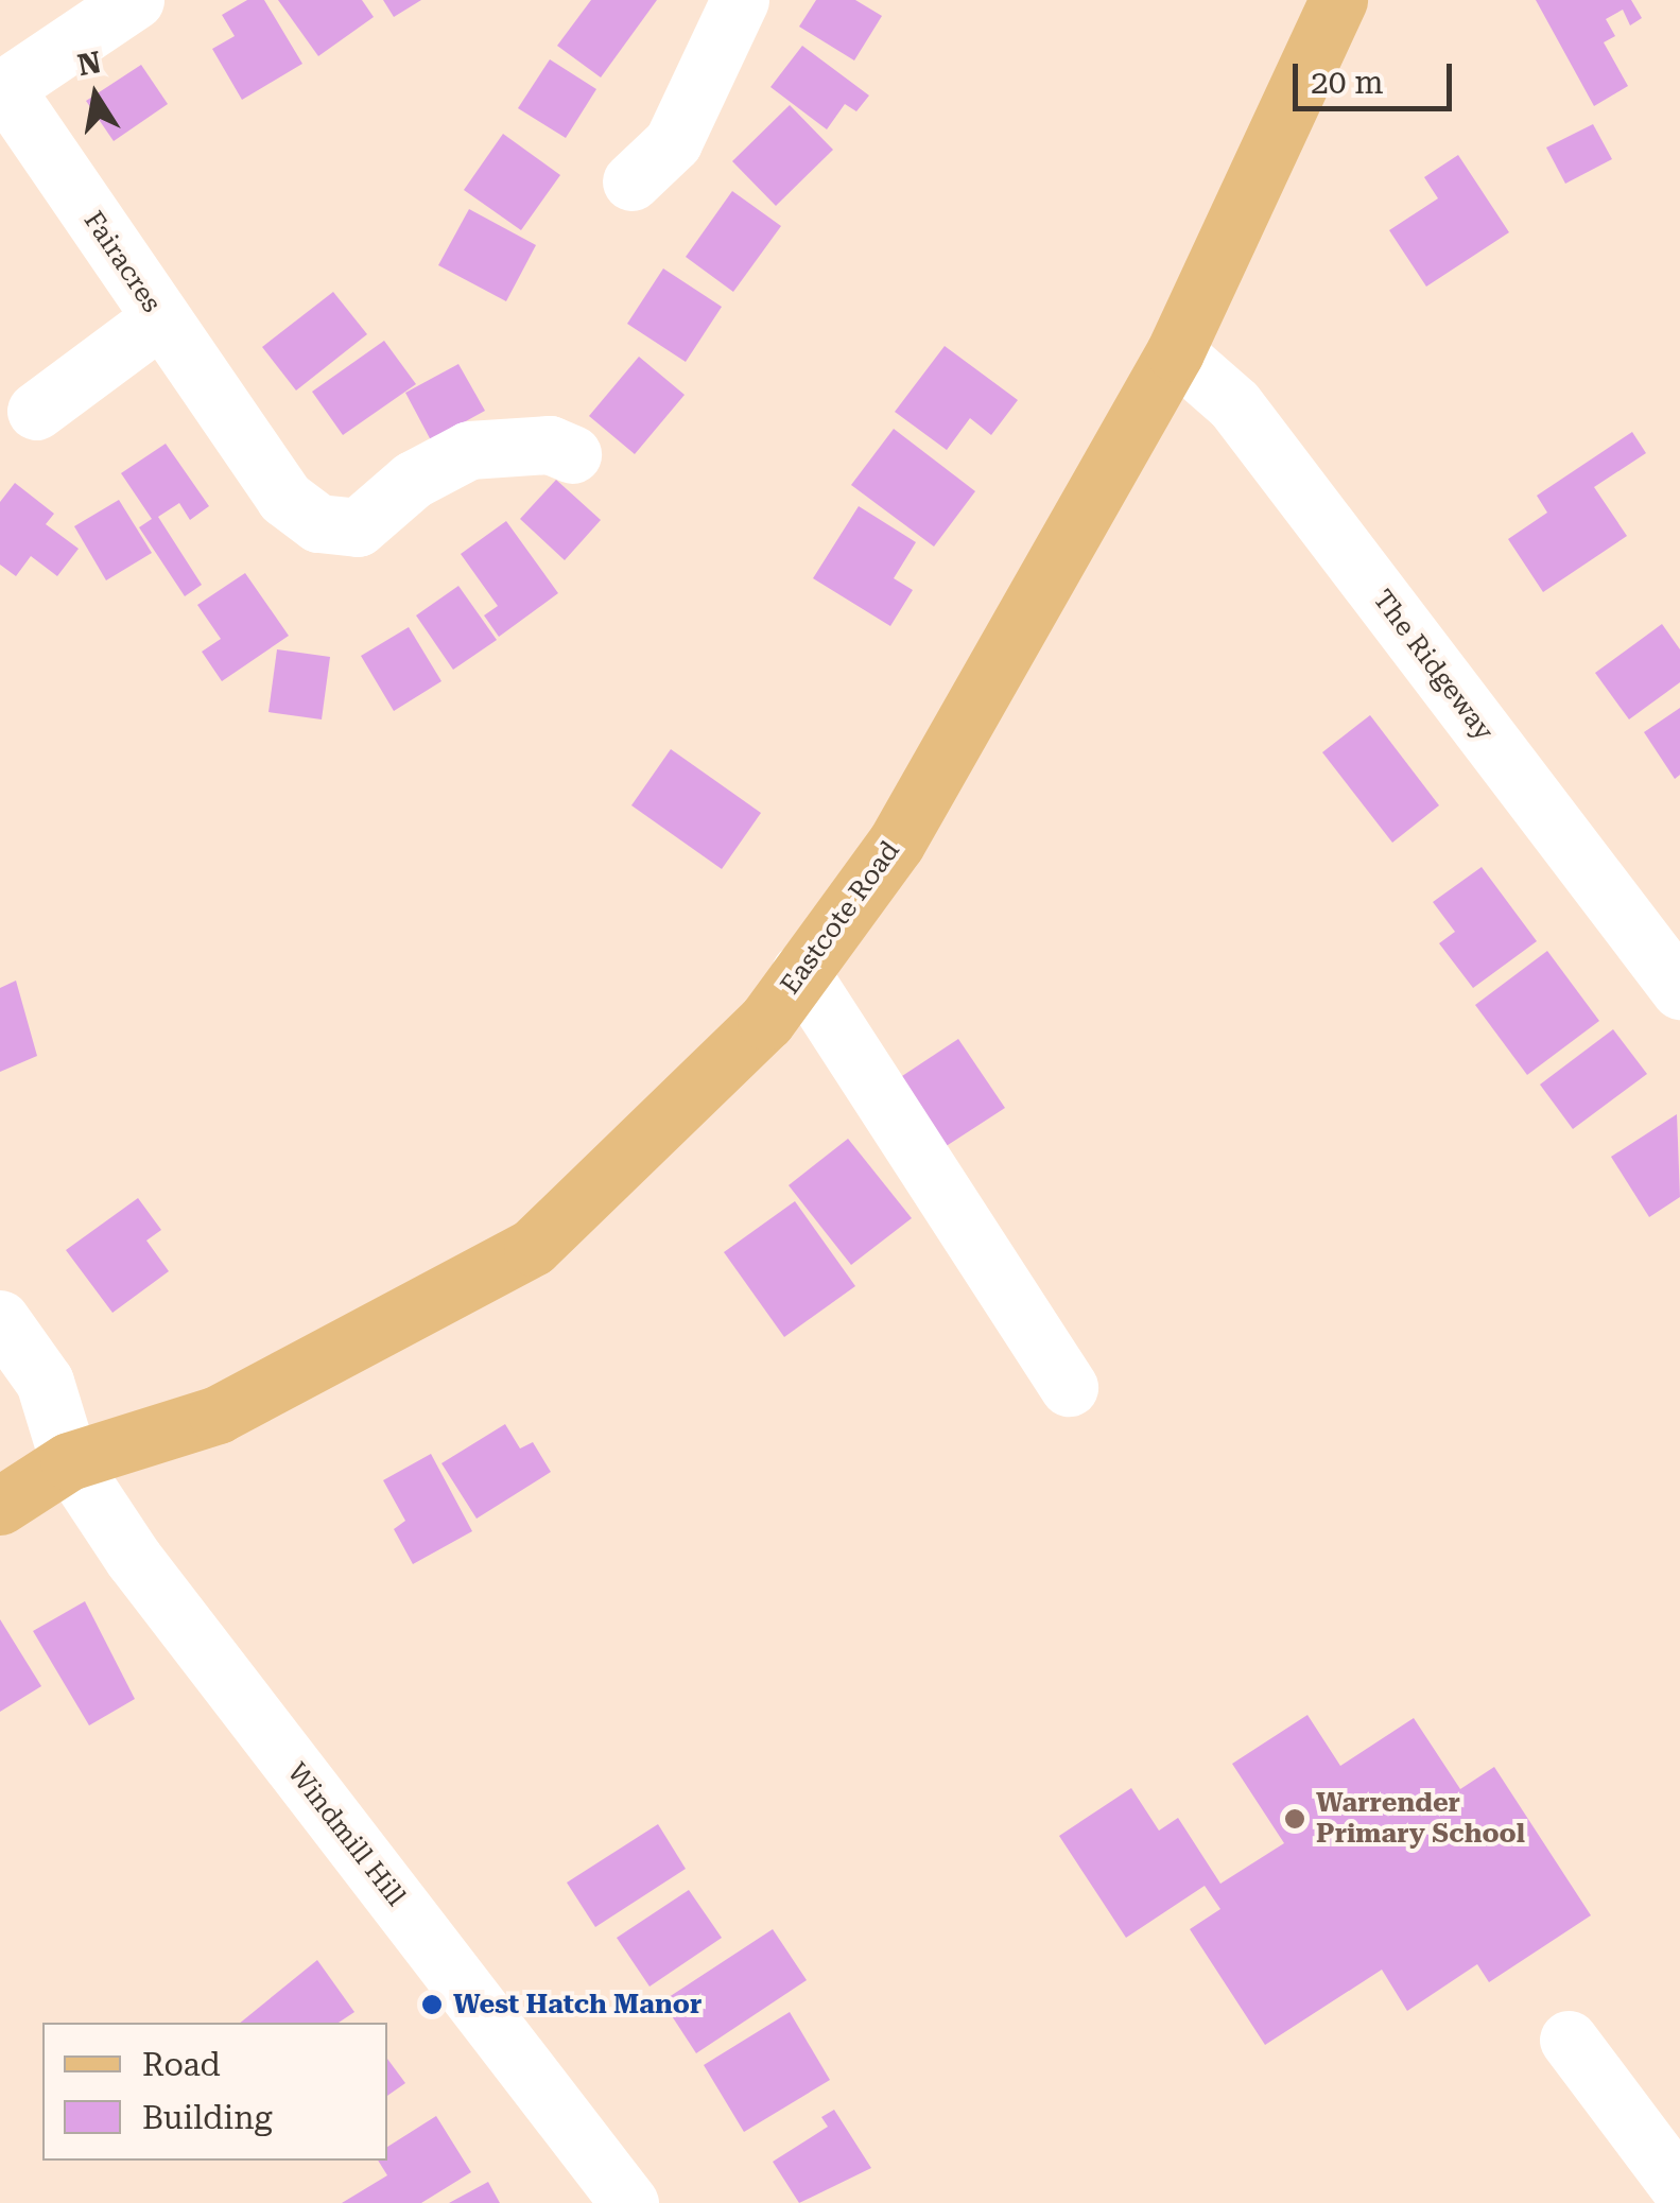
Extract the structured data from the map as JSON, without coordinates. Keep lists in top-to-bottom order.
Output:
{
  "streets": {
    "main road": ["Eastcote Road"],
    "street": ["Fairacres", "The Ridgeway", "Windmill Hill"]
  },
  "crossings": [
    ["The Ridgeway", "Eastcote Road"],
    ["Eastcote Road", "Windmill Hill"]
  ],
  "places": ["Warrender Primary School", "West Hatch Manor"],
  "legend": ["Road", "Building"],
  "scale_bar": "20 m",
  "north": "top"
}
